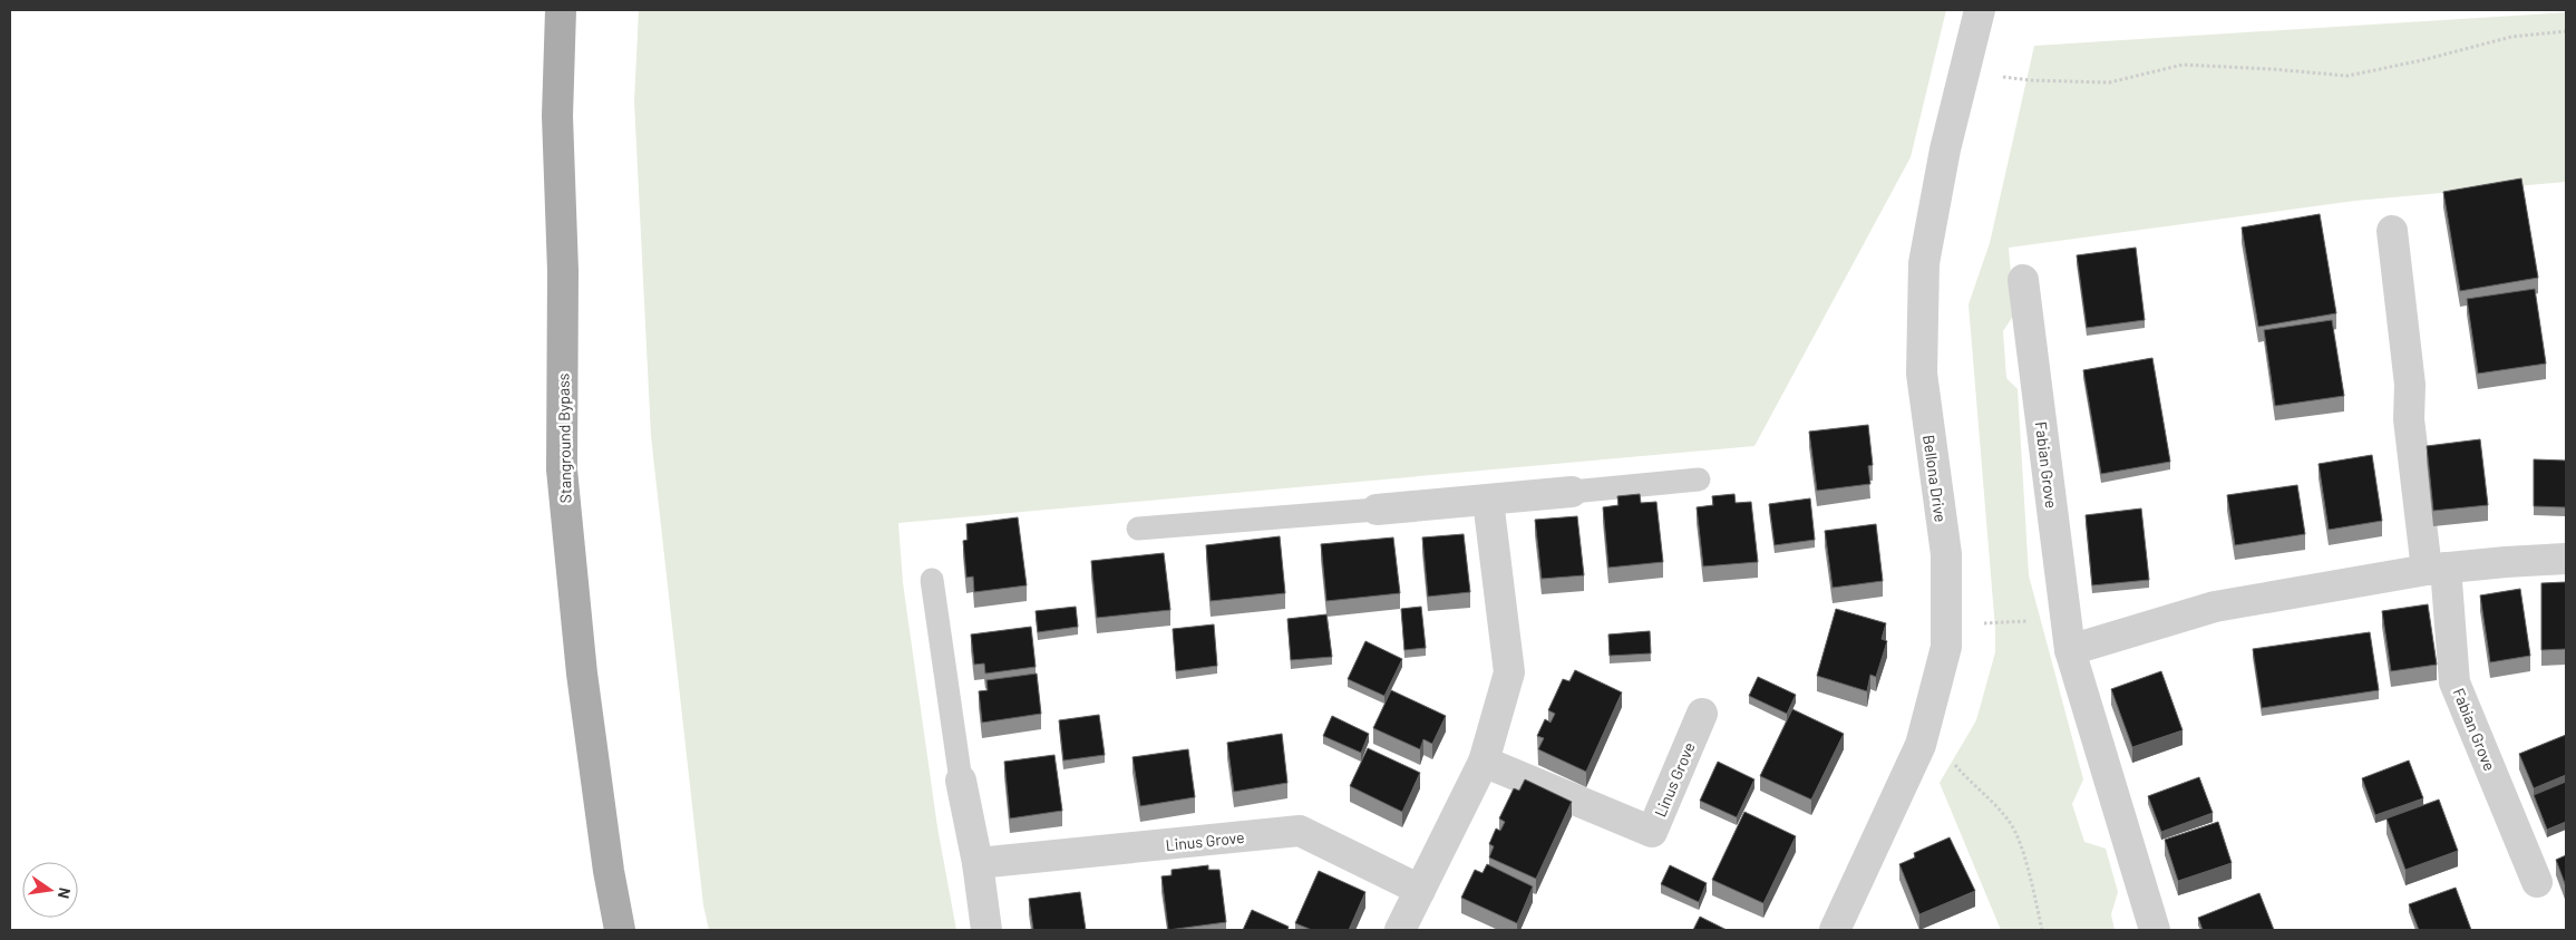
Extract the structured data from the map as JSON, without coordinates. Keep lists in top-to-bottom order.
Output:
{
  "streets": {
    "main road": ["Stanground Bypass"],
    "street": ["Fabian Grove", "Bellona Drive", "Linus Grove"]
  },
  "north": "right"
}
